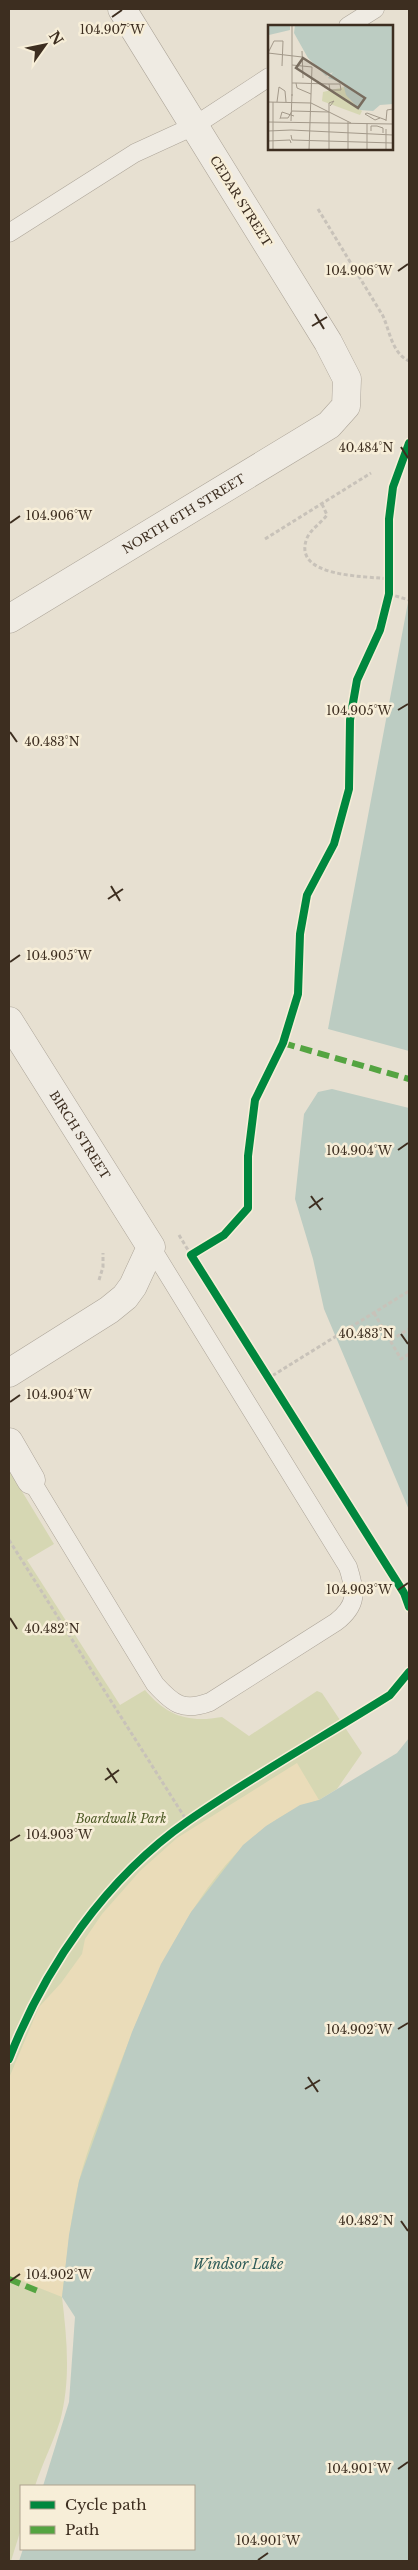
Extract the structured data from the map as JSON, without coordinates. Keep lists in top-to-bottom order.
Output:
{
  "streets": {
    "street": ["CEDAR STREET", "NORTH 6TH STREET", "BIRCH STREET"]
  },
  "crossings": [
    ["CEDAR STREET", "NORTH 6TH STREET"]
  ],
  "water": ["Windsor Lake"],
  "parks": ["Boardwalk Park"],
  "legend": ["Cycle path", "Path"],
  "north": "top right",
  "coordinates": [
    "104.907°W",
    "104.906°W",
    "40.484°N",
    "104.905°W",
    "40.483°N",
    "104.904°W",
    "104.903°W",
    "40.482°N",
    "104.902°W",
    "104.901°W"
  ]
}
